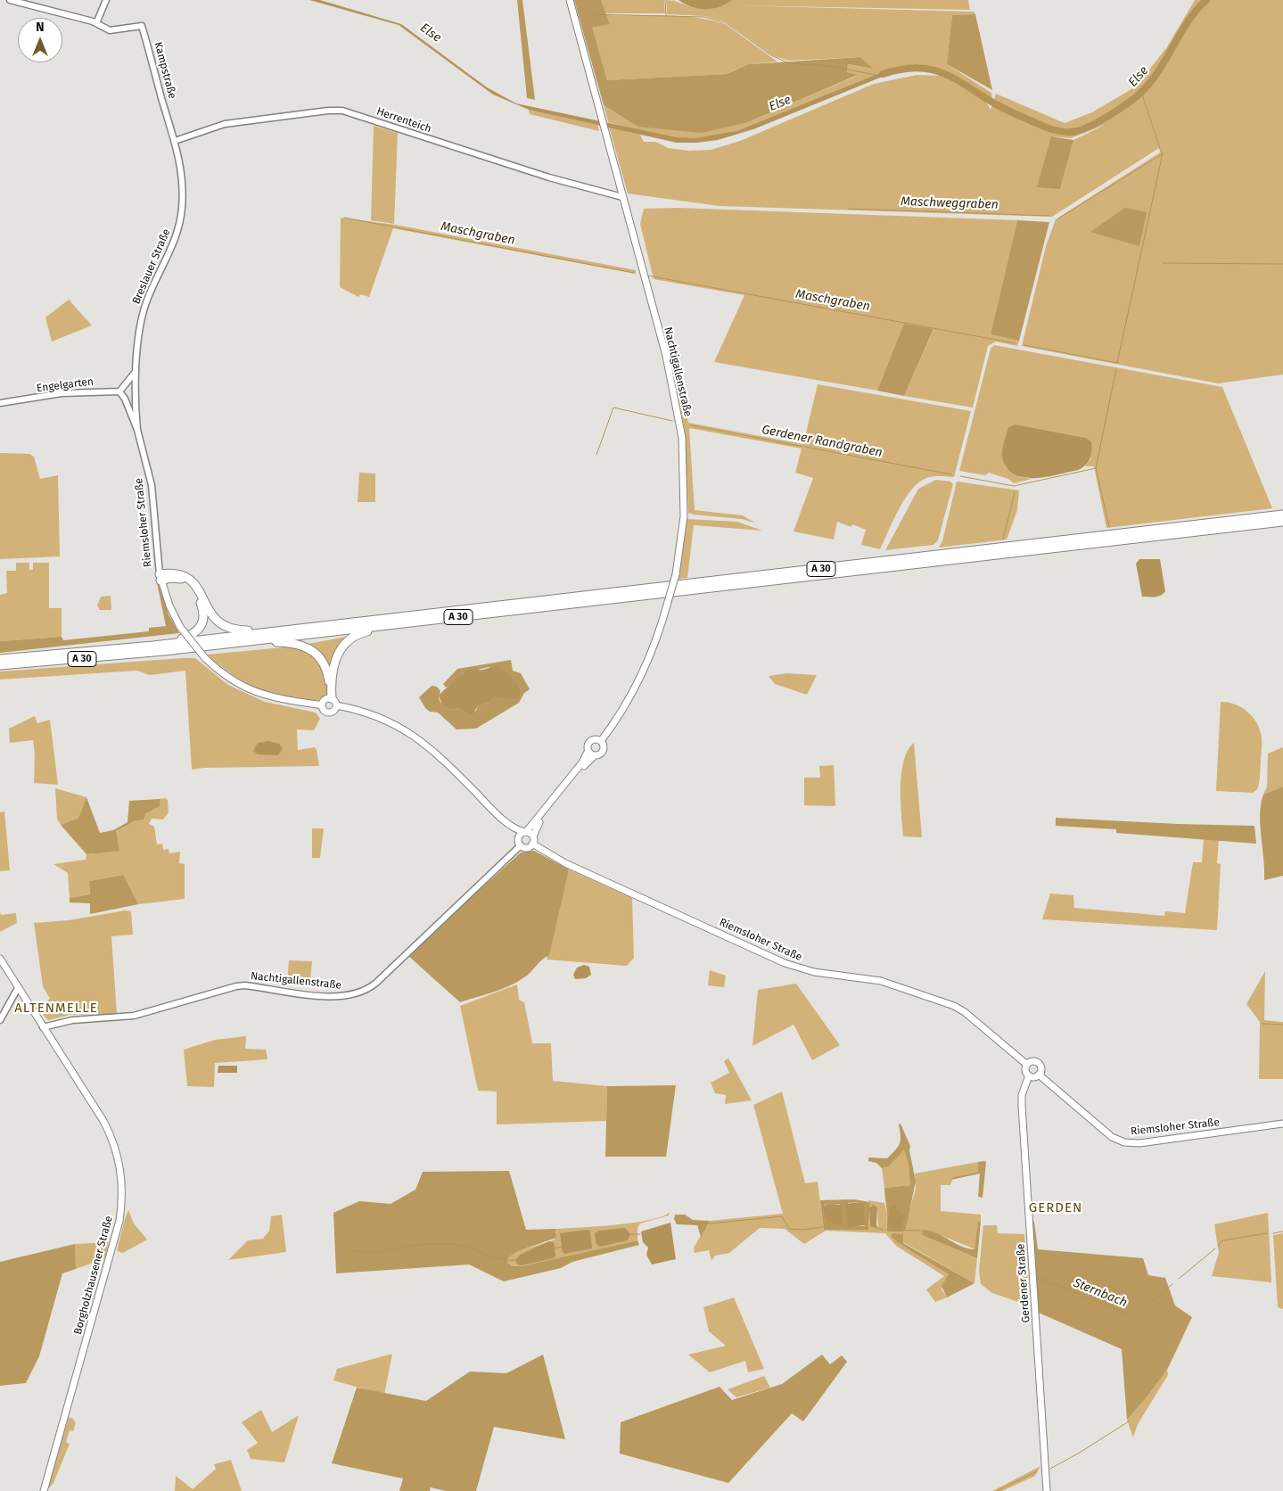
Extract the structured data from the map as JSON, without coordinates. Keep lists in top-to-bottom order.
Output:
{
  "streets": {
    "highway": ["A 30"],
    "main road": [
      "Nachtigallenstraße",
      "Riemsloher Straße",
      "Borgholzhausener Straße",
      "Gerdener Straße"
    ],
    "street": [
      "Kampstraße",
      "Herrenteich",
      "Breslauer Straße",
      "Engelgarten"
    ]
  },
  "crossings": [
    ["Kampstraße", "Breslauer Straße"],
    ["Herrenteich", "Breslauer Straße"],
    ["Herrenteich", "Nachtigallenstraße"],
    ["Breslauer Straße", "Engelgarten"],
    ["Breslauer Straße", "Riemsloher Straße"],
    ["Nachtigallenstraße", "Borgholzhausener Straße"],
    ["Engelgarten", "Riemsloher Straße"],
    ["Riemsloher Straße", "Gerdener Straße"]
  ],
  "districts": ["ALTENMELLE", "GERDEN"],
  "water": [
    "Else",
    "Maschweggraben",
    "Maschgraben",
    "Gerdener Randgraben",
    "Sternbach"
  ],
  "north": "top"
}
